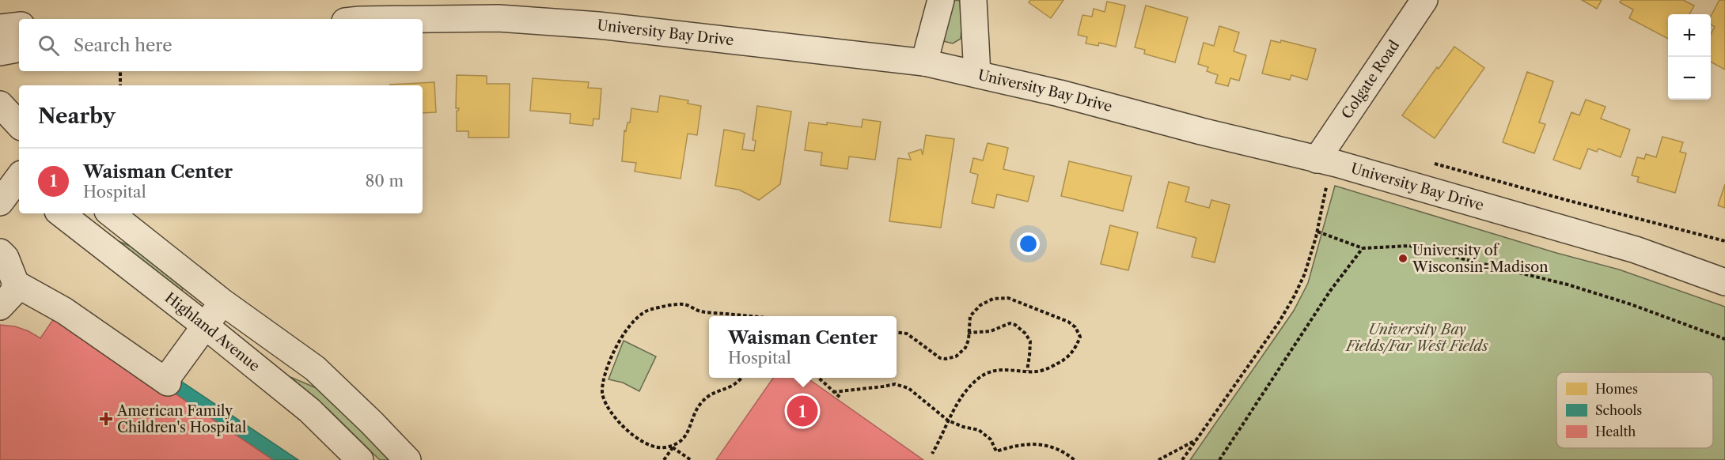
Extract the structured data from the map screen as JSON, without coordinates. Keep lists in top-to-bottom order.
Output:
{
  "streets": {
    "street": ["University Bay Drive", "Colgate Road", "Highland Avenue"]
  },
  "crossings": [
    ["University Bay Drive", "Colgate Road"]
  ],
  "parks": ["University Bay Fields/Far West Fields"],
  "places": {
    "other": ["University of Wisconsin-Madison"],
    "health": ["American Family Children's Hospital"]
  },
  "legend": ["Homes", "Schools", "Health"],
  "page": {
    "map_buttons": ["+", "−"],
    "search": "Search here",
    "heading": "Nearby",
    "list": [
      {
        "mark": "1",
        "name": "Waisman Center",
        "note": "Hospital",
        "value": "80 m"
      }
    ],
    "popup": ["Waisman Center", "Hospital"],
    "pins": "1"
  }
}
